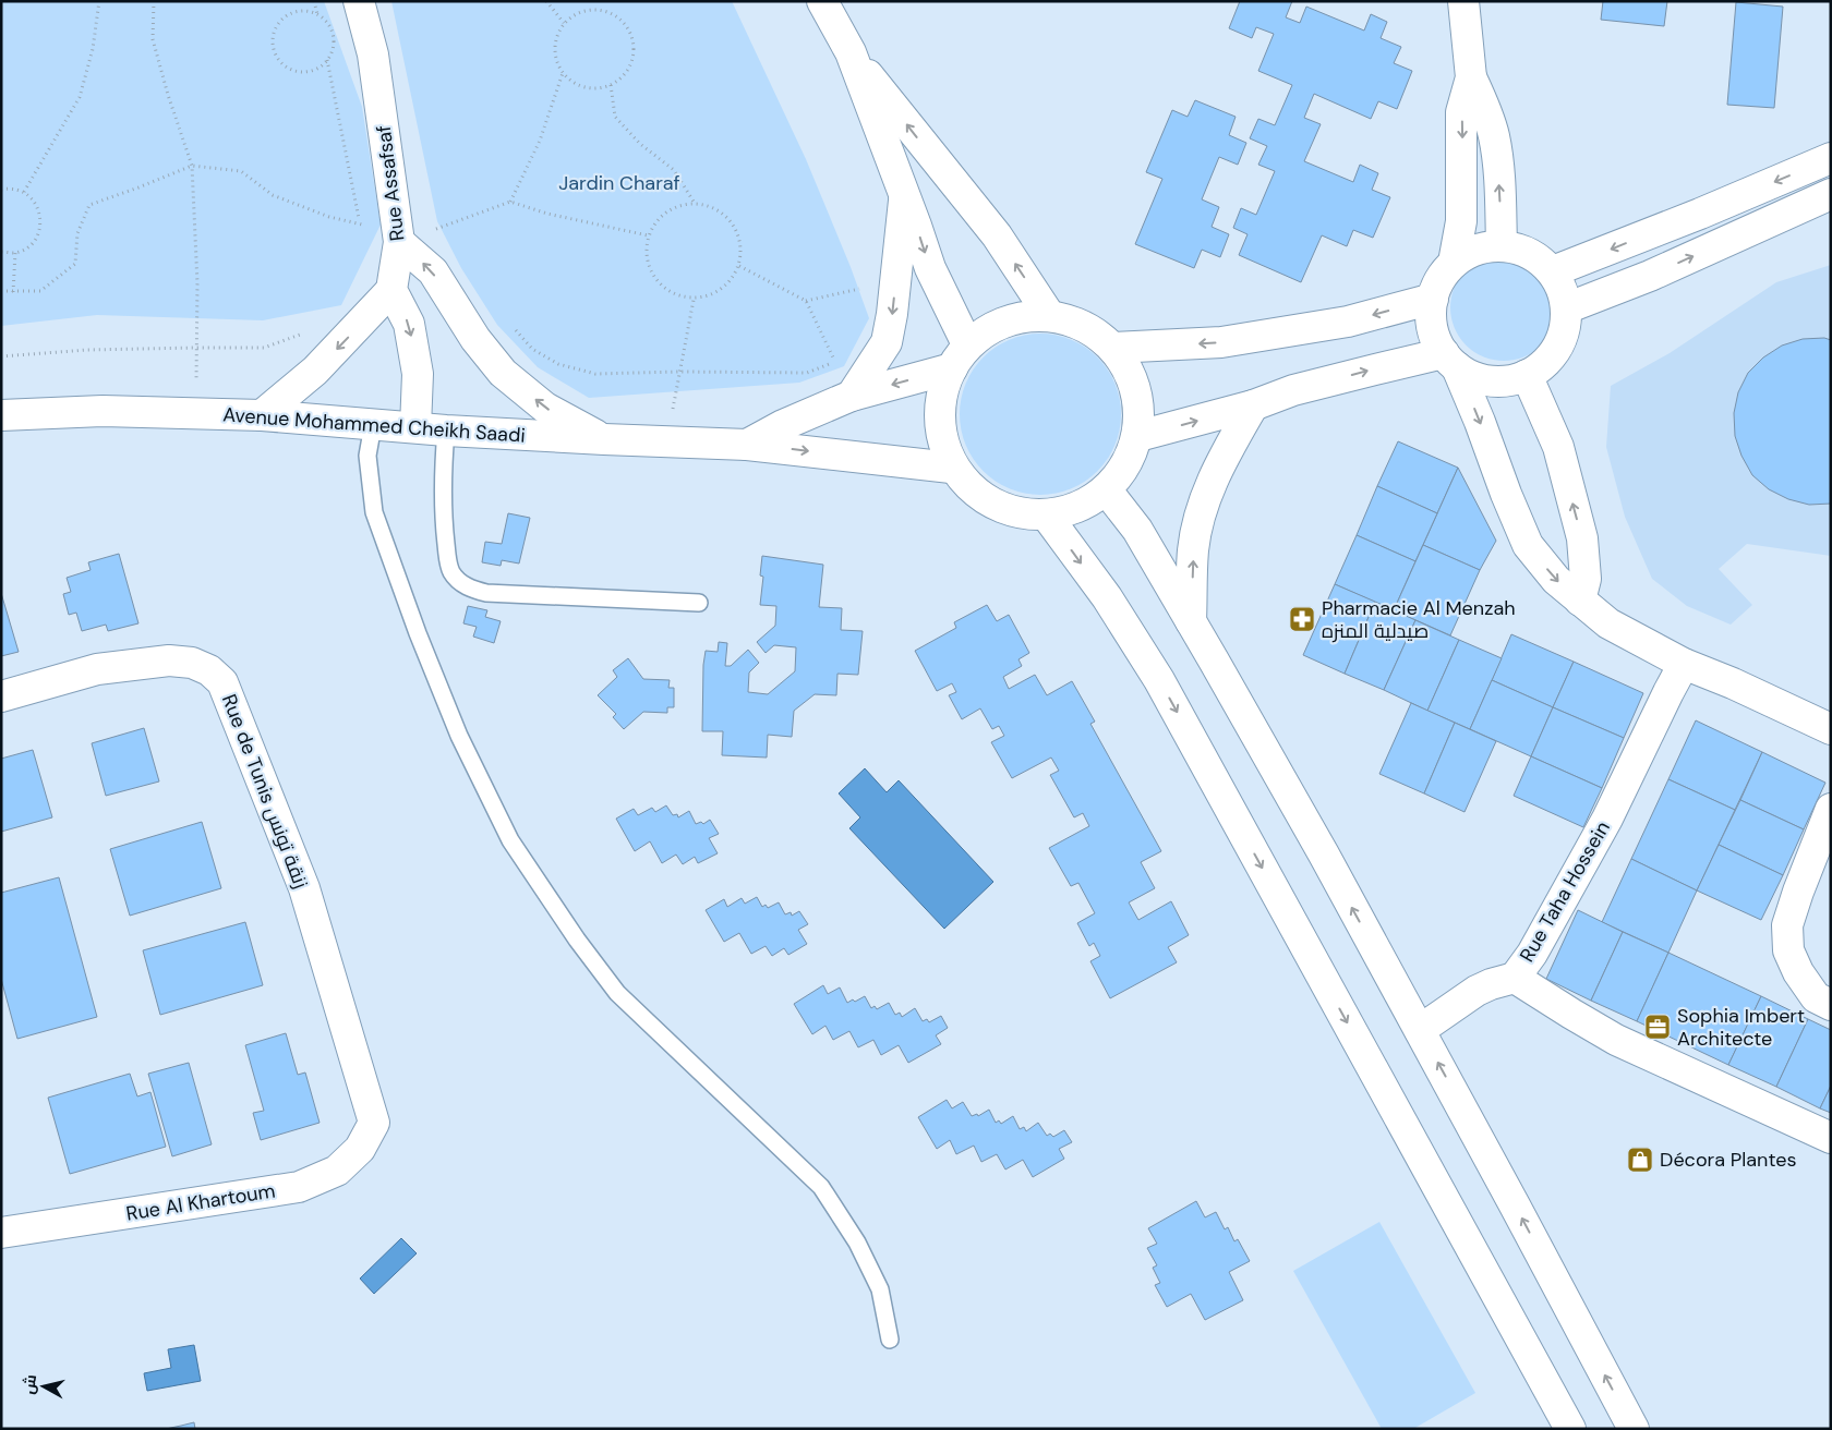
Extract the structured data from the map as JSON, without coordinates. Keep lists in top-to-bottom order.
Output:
{
  "streets": {
    "street": [
      "Rue Assafsaf",
      "Avenue Mohammed Cheikh Saadi",
      "Rue de Tunis زنقة تونس",
      "Rue Taha Hossein",
      "Rue Al Khartoum"
    ]
  },
  "crossings": [
    ["Rue de Tunis زنقة تونس", "Rue Al Khartoum"]
  ],
  "parks": ["Jardin Charaf"],
  "places": {
    "pharmacy": ["Pharmacie Al Menzah صيدلية المنزه"],
    "office": ["Sophia Imbert Architecte"],
    "shop": ["Décora Plantes"]
  },
  "north": "left"
}
